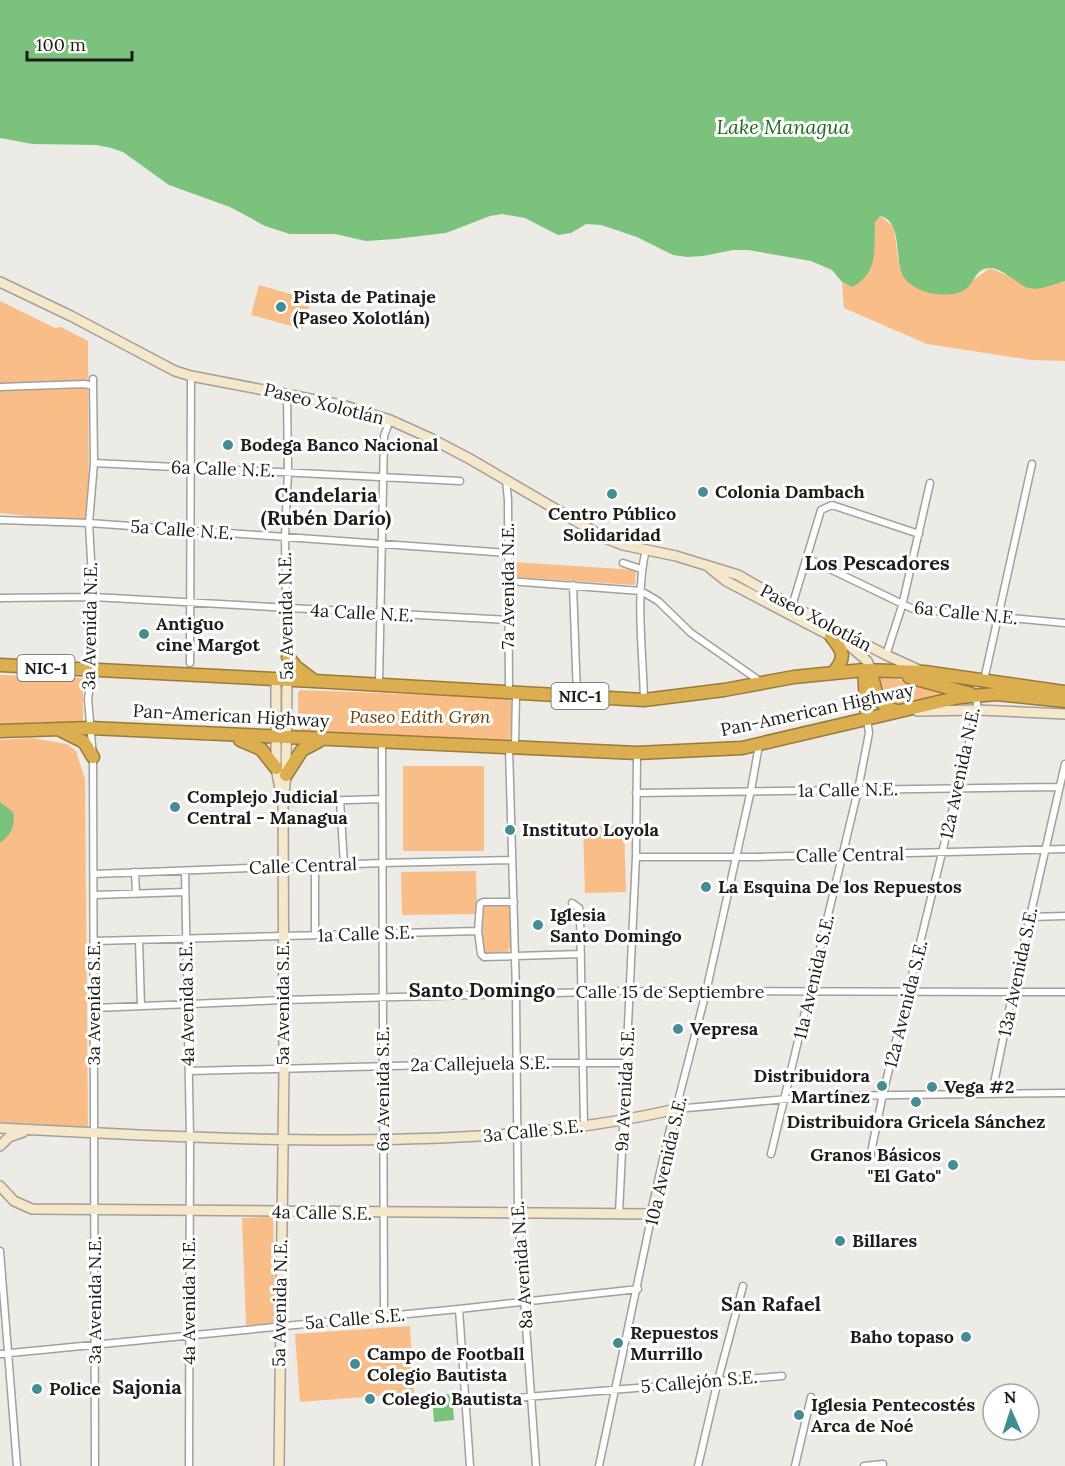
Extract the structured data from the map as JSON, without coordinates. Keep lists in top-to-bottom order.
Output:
{
  "streets": {
    "highway": ["NIC-1", "Pan-American Highway"],
    "street": [
      "Paseo Xolotlán",
      "6a Calle N.E.",
      "5a Calle N.E.",
      "7a Avenida N.E.",
      "4a Calle N.E.",
      "5a Avenida N.E.",
      "3a Avenida N.E.",
      "12a Avenida N.E.",
      "1a Calle N.E.",
      "Calle Central",
      "1a Calle S.E.",
      "13a Avenida S.E.",
      "11a Avenida S.E.",
      "Calle 15 de Septiembre",
      "3a Avenida S.E.",
      "5a Avenida S.E.",
      "4a Avenida S.E.",
      "12a Avenida S.E.",
      "2a Callejuela S.E.",
      "6a Avenida S.E.",
      "9a Avenida S.E.",
      "3a Calle S.E.",
      "10a Avenida S.E.",
      "4a Calle S.E.",
      "8a Avenida N.E.",
      "4a Avenida N.E.",
      "5a Calle S.E.",
      "5 Callejón S.E."
    ]
  },
  "crossings": [
    ["Paseo Xolotlán", "7a Avenida N.E."],
    ["Paseo Xolotlán", "5a Avenida N.E."],
    ["Paseo Xolotlán", "Pan-American Highway"],
    ["6a Calle N.E.", "5a Avenida N.E."],
    ["6a Calle N.E.", "3a Avenida N.E."],
    ["5a Calle N.E.", "7a Avenida N.E."],
    ["5a Calle N.E.", "5a Avenida N.E."],
    ["5a Calle N.E.", "3a Avenida N.E."],
    ["7a Avenida N.E.", "4a Calle N.E."],
    ["7a Avenida N.E.", "Pan-American Highway"],
    ["7a Avenida N.E.", "Calle Central"],
    ["7a Avenida N.E.", "8a Avenida N.E."],
    ["4a Calle N.E.", "5a Avenida N.E."],
    ["4a Calle N.E.", "3a Avenida N.E."],
    ["5a Avenida N.E.", "Pan-American Highway"],
    ["5a Avenida N.E.", "Calle Central"],
    ["5a Avenida N.E.", "5a Avenida S.E."],
    ["5a Avenida N.E.", "3a Calle S.E."],
    ["5a Avenida N.E.", "4a Calle S.E."],
    ["5a Avenida N.E.", "5a Calle S.E."],
    ["3a Avenida N.E.", "Pan-American Highway"],
    ["3a Avenida N.E.", "Calle Central"],
    ["3a Avenida N.E.", "3a Avenida S.E."],
    ["3a Avenida N.E.", "3a Calle S.E."],
    ["3a Avenida N.E.", "4a Calle S.E."],
    ["3a Avenida N.E.", "5a Calle S.E."],
    ["Pan-American Highway", "12a Avenida N.E."],
    ["Pan-American Highway", "11a Avenida S.E."],
    ["Pan-American Highway", "6a Avenida S.E."],
    ["Pan-American Highway", "9a Avenida S.E."],
    ["Pan-American Highway", "10a Avenida S.E."],
    ["12a Avenida N.E.", "1a Calle N.E."],
    ["12a Avenida N.E.", "Calle Central"],
    ["12a Avenida N.E.", "12a Avenida S.E."],
    ["1a Calle N.E.", "13a Avenida S.E."],
    ["1a Calle N.E.", "11a Avenida S.E."],
    ["1a Calle N.E.", "9a Avenida S.E."],
    ["1a Calle N.E.", "10a Avenida S.E."],
    ["Calle Central", "13a Avenida S.E."],
    ["Calle Central", "11a Avenida S.E."],
    ["Calle Central", "3a Avenida S.E."],
    ["Calle Central", "5a Avenida S.E."],
    ["Calle Central", "4a Avenida S.E."],
    ["Calle Central", "12a Avenida S.E."],
    ["Calle Central", "6a Avenida S.E."],
    ["Calle Central", "9a Avenida S.E."],
    ["Calle Central", "10a Avenida S.E."],
    ["1a Calle S.E.", "3a Avenida S.E."],
    ["1a Calle S.E.", "5a Avenida S.E."],
    ["1a Calle S.E.", "4a Avenida S.E."],
    ["1a Calle S.E.", "6a Avenida S.E."],
    ["13a Avenida S.E.", "Calle 15 de Septiembre"],
    ["13a Avenida S.E.", "3a Calle S.E."],
    ["11a Avenida S.E.", "Calle 15 de Septiembre"],
    ["11a Avenida S.E.", "3a Calle S.E."],
    ["Calle 15 de Septiembre", "3a Avenida S.E."],
    ["Calle 15 de Septiembre", "5a Avenida S.E."],
    ["Calle 15 de Septiembre", "4a Avenida S.E."],
    ["Calle 15 de Septiembre", "12a Avenida S.E."],
    ["Calle 15 de Septiembre", "6a Avenida S.E."],
    ["Calle 15 de Septiembre", "9a Avenida S.E."],
    ["Calle 15 de Septiembre", "10a Avenida S.E."],
    ["Calle 15 de Septiembre", "8a Avenida N.E."],
    ["3a Avenida S.E.", "3a Calle S.E."],
    ["5a Avenida S.E.", "2a Callejuela S.E."],
    ["5a Avenida S.E.", "3a Calle S.E."],
    ["4a Avenida S.E.", "2a Callejuela S.E."],
    ["4a Avenida S.E.", "3a Calle S.E."],
    ["4a Avenida S.E.", "4a Avenida N.E."],
    ["12a Avenida S.E.", "3a Calle S.E."],
    ["2a Callejuela S.E.", "6a Avenida S.E."],
    ["2a Callejuela S.E.", "9a Avenida S.E."],
    ["2a Callejuela S.E.", "8a Avenida N.E."],
    ["6a Avenida S.E.", "3a Calle S.E."],
    ["6a Avenida S.E.", "4a Calle S.E."],
    ["6a Avenida S.E.", "5a Calle S.E."],
    ["9a Avenida S.E.", "3a Calle S.E."],
    ["9a Avenida S.E.", "4a Calle S.E."],
    ["3a Calle S.E.", "10a Avenida S.E."],
    ["3a Calle S.E.", "8a Avenida N.E."],
    ["3a Calle S.E.", "4a Avenida N.E."],
    ["10a Avenida S.E.", "4a Calle S.E."],
    ["10a Avenida S.E.", "5a Calle S.E."],
    ["10a Avenida S.E.", "5 Callejón S.E."],
    ["4a Calle S.E.", "8a Avenida N.E."],
    ["4a Calle S.E.", "4a Avenida N.E."],
    ["8a Avenida N.E.", "5a Calle S.E."],
    ["8a Avenida N.E.", "5 Callejón S.E."],
    ["4a Avenida N.E.", "5a Calle S.E."]
  ],
  "districts": [
    "Candelaria (Rubén Darío)",
    "Los Pescadores",
    "Santo Domingo",
    "San Rafael",
    "Sajonia"
  ],
  "water": ["Lake Managua"],
  "parks": ["Paseo Edith Grøn"],
  "places": [
    "Pista de Patinaje (Paseo Xolotlán)",
    "Bodega Banco Nacional",
    "Colonia Dambach",
    "Centro Público Solidaridad",
    "Antiguo cine Margot",
    "Complejo Judicial Central - Managua",
    "Instituto Loyola",
    "La Esquina De los Repuestos",
    "Iglesia Santo Domingo",
    "Vepresa",
    "Distribuidora Martínez",
    "Vega #2",
    "Distribuidora Gricela Sánchez",
    "Granos Básicos \"El Gato\"",
    "Billares",
    "Baho topaso",
    "Repuestos Murrillo",
    "Campo de Football Colegio Bautista",
    "Police",
    "Colegio Bautista",
    "Iglesia Pentecostés Arca de Noé"
  ],
  "scale_bar": "100 m",
  "north": "top"
}
